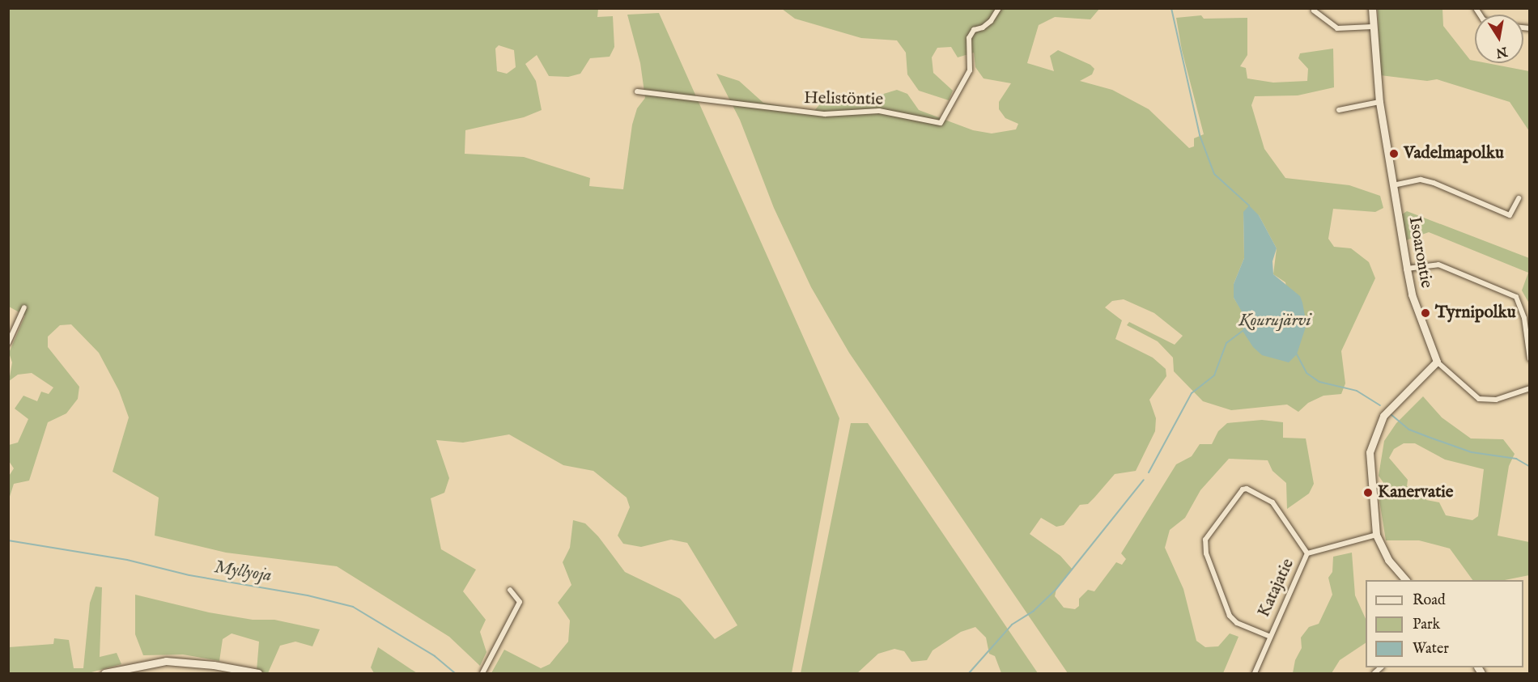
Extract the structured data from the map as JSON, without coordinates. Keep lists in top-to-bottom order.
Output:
{
  "streets": {
    "street": ["Helistöntie", "Isoarontie", "Katajatie"]
  },
  "water": ["Kourujärvi", "Myllyoja"],
  "places": ["Vadelmapolku", "Tyrnipolku", "Kanervatie"],
  "legend": ["Road", "Park", "Water"],
  "north": "bottom"
}
